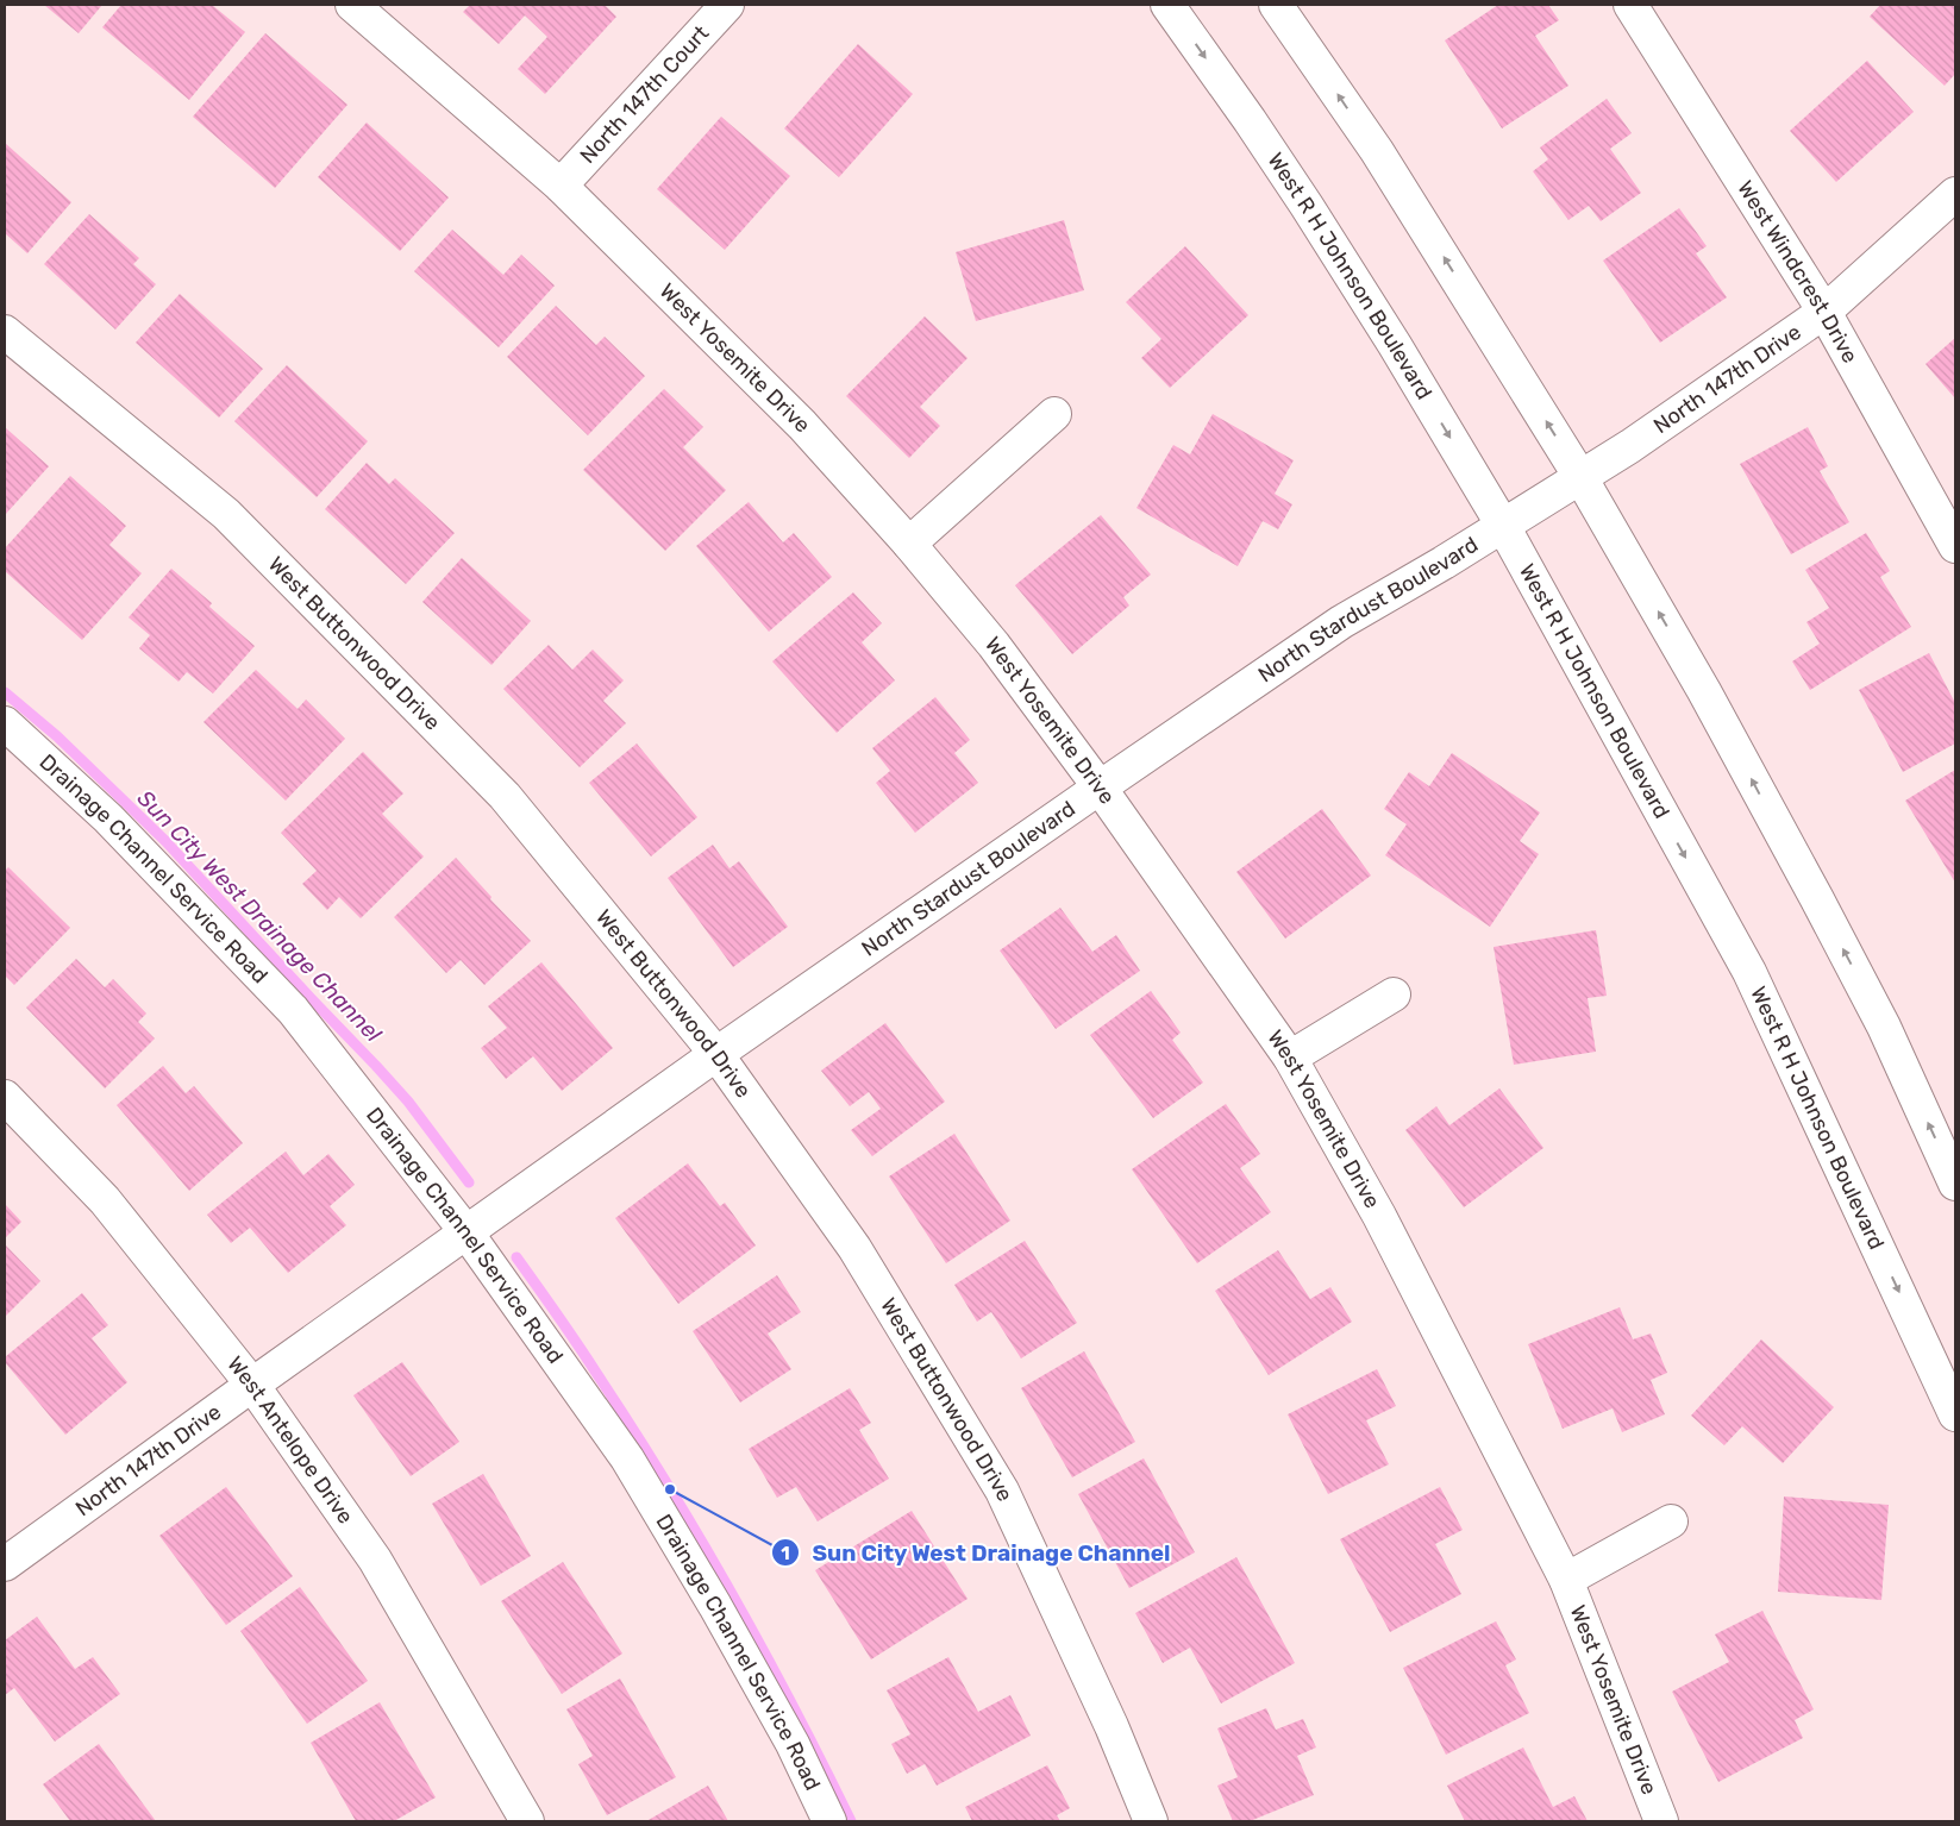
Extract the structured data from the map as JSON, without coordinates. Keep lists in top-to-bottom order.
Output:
{
  "streets": {
    "street": [
      "North 147th Court",
      "West Windcrest Drive",
      "West R H Johnson Boulevard",
      "West Yosemite Drive",
      "North 147th Drive",
      "North Stardust Boulevard",
      "West Buttonwood Drive",
      "Drainage Channel Service Road",
      "West Antelope Drive"
    ]
  },
  "crossings": [
    ["North 147th Court", "West Yosemite Drive"],
    ["West Windcrest Drive", "North 147th Drive"],
    ["West R H Johnson Boulevard", "North Stardust Boulevard"],
    ["West Yosemite Drive", "North Stardust Boulevard"],
    ["North 147th Drive", "North Stardust Boulevard"],
    ["North 147th Drive", "Drainage Channel Service Road"],
    ["North 147th Drive", "West Antelope Drive"],
    ["North Stardust Boulevard", "West Buttonwood Drive"],
    ["North Stardust Boulevard", "Drainage Channel Service Road"]
  ],
  "water": ["Sun City West Drainage Channel"],
  "places": ["Sun City West Drainage Channel"]
}
